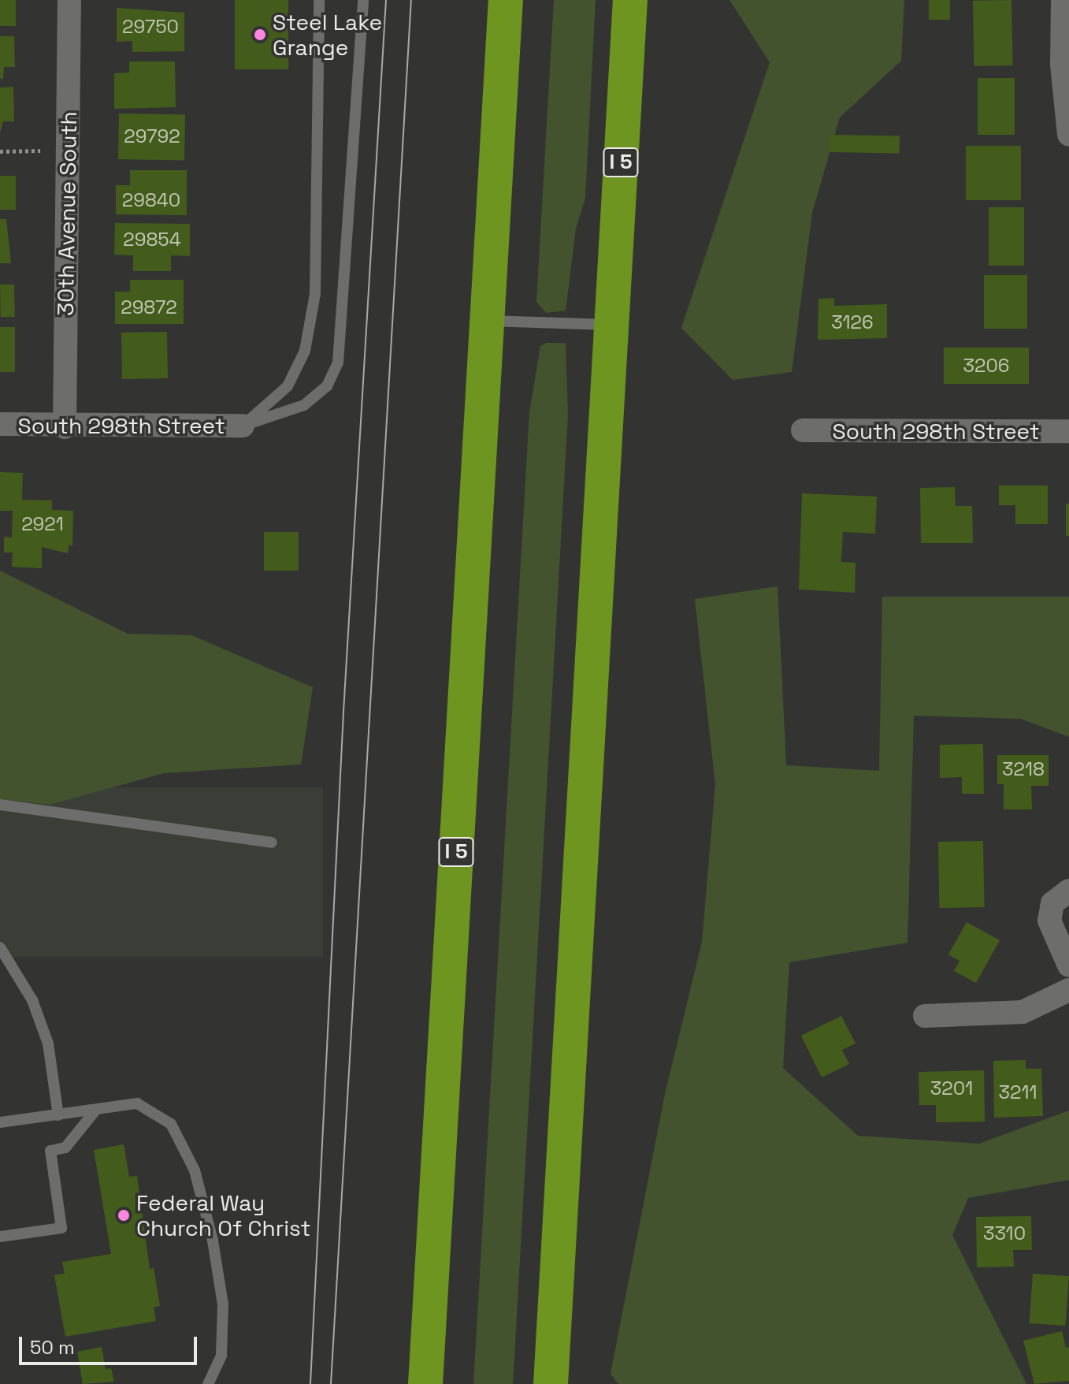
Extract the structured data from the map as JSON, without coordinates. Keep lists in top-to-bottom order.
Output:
{
  "streets": {
    "highway": ["I 5"],
    "street": ["30th Avenue South", "South 298th Street"]
  },
  "crossings": [
    ["30th Avenue South", "South 298th Street"]
  ],
  "places": ["Steel Lake Grange", "Federal Way Church Of Christ"],
  "house_numbers": [
    "29750",
    "29792",
    "29840",
    "29854",
    "29872",
    "3126",
    "3206",
    "2921",
    "3218",
    "3201",
    "3211",
    "3310"
  ],
  "scale_bar": "50 m"
}
